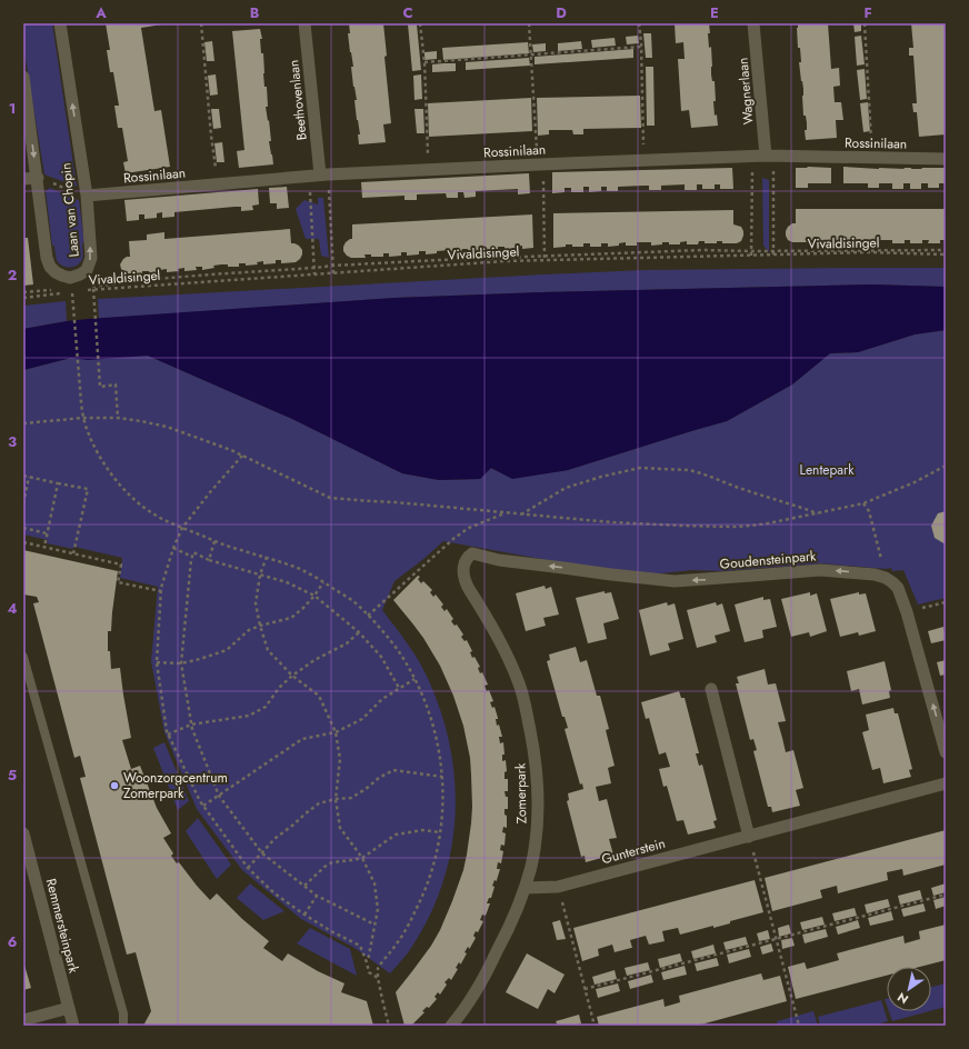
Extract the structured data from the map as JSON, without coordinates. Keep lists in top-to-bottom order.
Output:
{
  "streets": {
    "street": [
      "Wagnerlaan",
      "Beethovenlaan",
      "Rossinilaan",
      "Laan van Chopin",
      "Goudensteinpark",
      "Zomerpark",
      "Gunterstein",
      "Remmersteinpark"
    ],
    "path": ["Vivaldisingel"]
  },
  "crossings": [
    ["Wagnerlaan", "Rossinilaan"],
    ["Beethovenlaan", "Rossinilaan"],
    ["Rossinilaan", "Laan van Chopin"],
    ["Goudensteinpark", "Zomerpark"],
    ["Zomerpark", "Gunterstein"]
  ],
  "one_way": ["Goudensteinpark"],
  "parks": ["Lentepark"],
  "places": ["Woonzorgcentrum Zomerpark"],
  "north": "bottom left",
  "grid": {
    "columns": [
      "A",
      "B",
      "C",
      "D",
      "E",
      "F"
    ],
    "rows": [
      "1",
      "2",
      "3",
      "4",
      "5",
      "6"
    ]
  }
}
